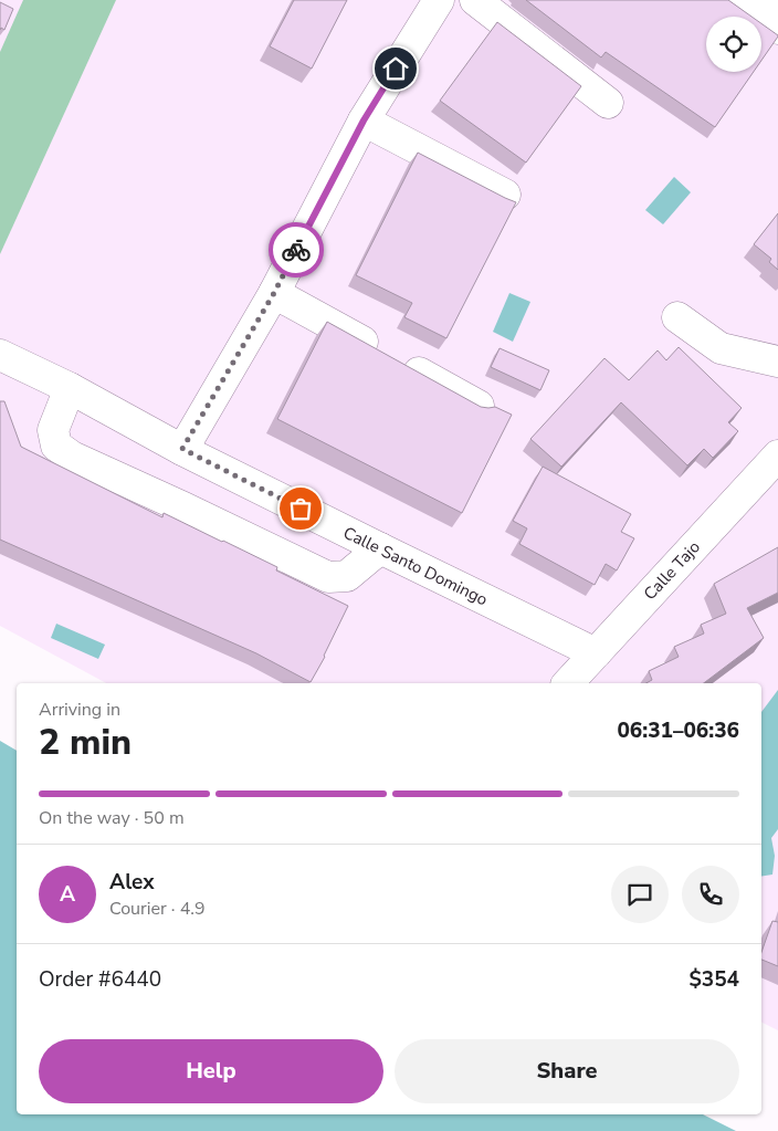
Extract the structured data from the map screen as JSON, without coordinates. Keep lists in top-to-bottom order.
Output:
{
  "streets": {
    "street": ["Calle Santo Domingo", "Calle Tajo"]
  },
  "crossings": [
    ["Calle Santo Domingo", "Calle Tajo"]
  ],
  "page": {
    "heading": ["2 min", "Arriving in", "06:31–06:36"],
    "panel": [
      "Alex",
      "Courier · 4.9",
      "Order #6440",
      "$354"
    ],
    "bar": "On the way · 50 m",
    "round": "A",
    "buttons": ["Help", "Share"]
  }
}
